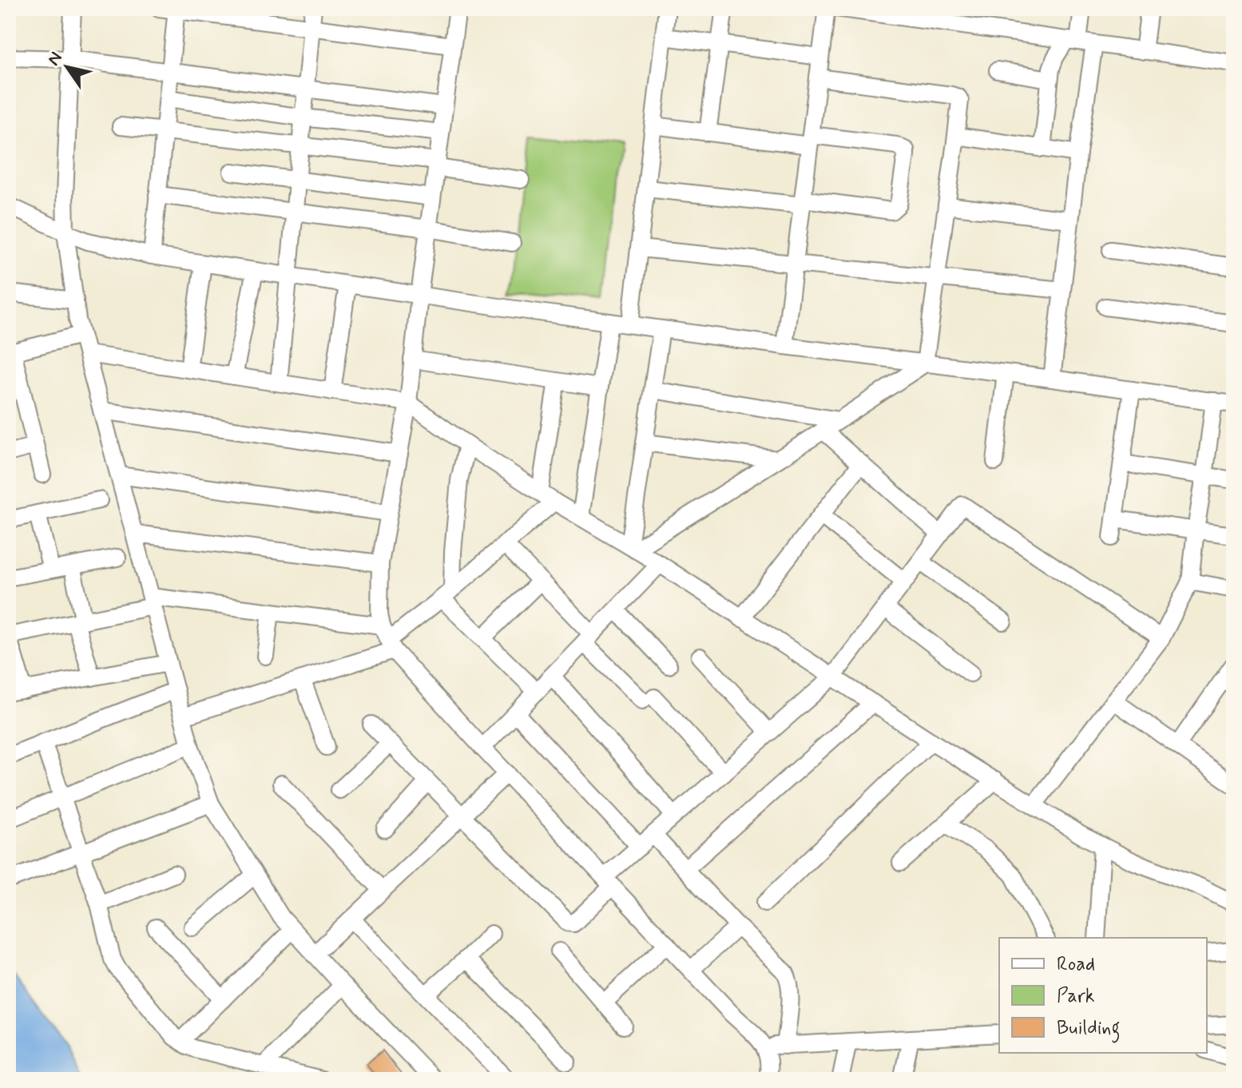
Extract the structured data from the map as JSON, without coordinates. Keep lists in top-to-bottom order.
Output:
{
  "legend": ["Road", "Park", "Building"],
  "north": "top left"
}
